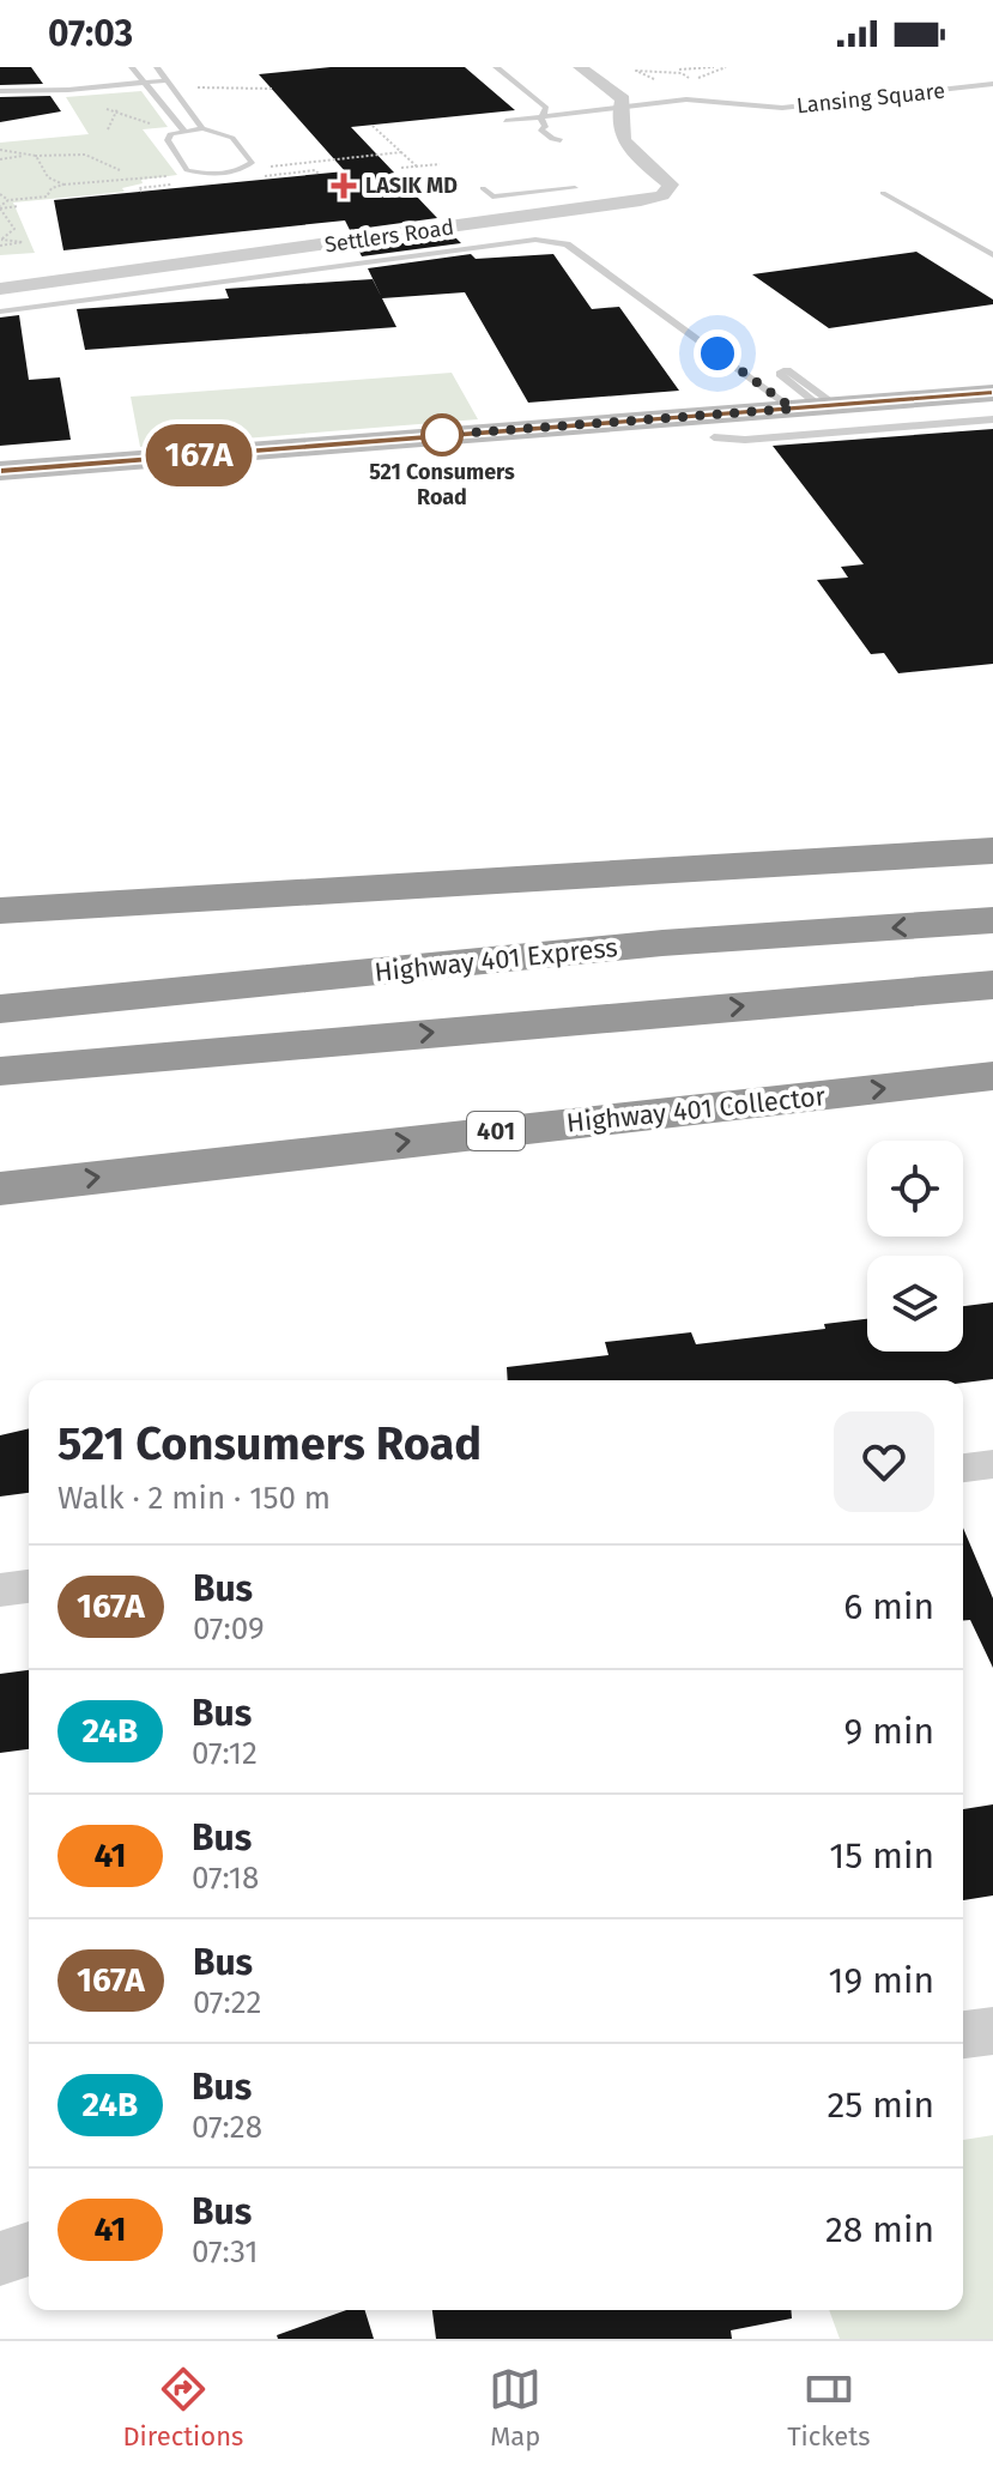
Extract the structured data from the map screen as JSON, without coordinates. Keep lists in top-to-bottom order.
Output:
{
  "streets": {
    "highway": ["Highway 401 Express", "Highway 401 Collector", "401"],
    "street": ["Settlers Road"],
    "lane": ["Lansing Square"]
  },
  "crossings": [
    ["Lansing Square", "Settlers Road"]
  ],
  "places": {
    "health": ["LASIK MD"],
    "other": ["521 Consumers Road"]
  },
  "lines": ["bus line 167A"],
  "page": {
    "status": "07:03",
    "on_map": "167A",
    "heading": ["521 Consumers Road", "Walk · 2 min · 150 m"],
    "list": [
      {
        "mark": "167A",
        "name": "Bus",
        "note": "07:09",
        "value": "6 min"
      },
      {
        "mark": "24B",
        "name": "Bus",
        "note": "07:12",
        "value": "9 min"
      },
      {
        "mark": "41",
        "name": "Bus",
        "note": "07:18",
        "value": "15 min"
      },
      {
        "mark": "167A",
        "name": "Bus",
        "note": "07:22",
        "value": "19 min"
      },
      {
        "mark": "24B",
        "name": "Bus",
        "note": "07:28",
        "value": "25 min"
      },
      {
        "mark": "41",
        "name": "Bus",
        "note": "07:31",
        "value": "28 min"
      }
    ],
    "tabs": ["Directions", "Map", "Tickets"]
  }
}
